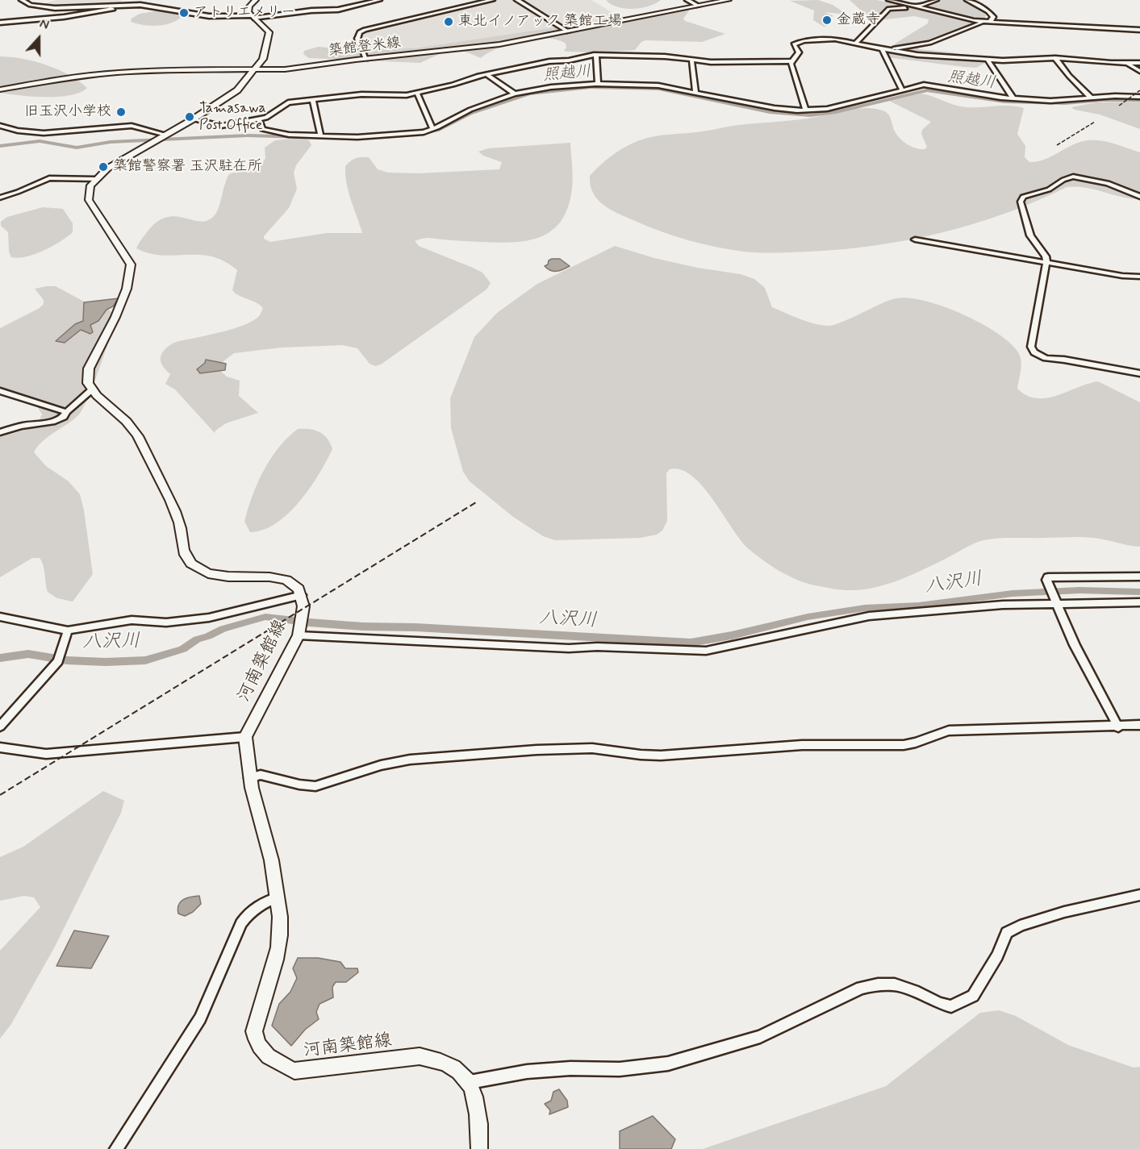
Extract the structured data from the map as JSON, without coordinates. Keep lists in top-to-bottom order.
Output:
{
  "streets": {
    "main road": ["築館登米線", "河南築館線"]
  },
  "water": ["照越川", "八沢川"],
  "places": [
    "アトリエメリー",
    "金蔵寺",
    "東北イノアック 築館工場",
    "旧玉沢小学校",
    "Tamasawa Post Office",
    "築館警察署 玉沢駐在所"
  ],
  "north": "top"
}
